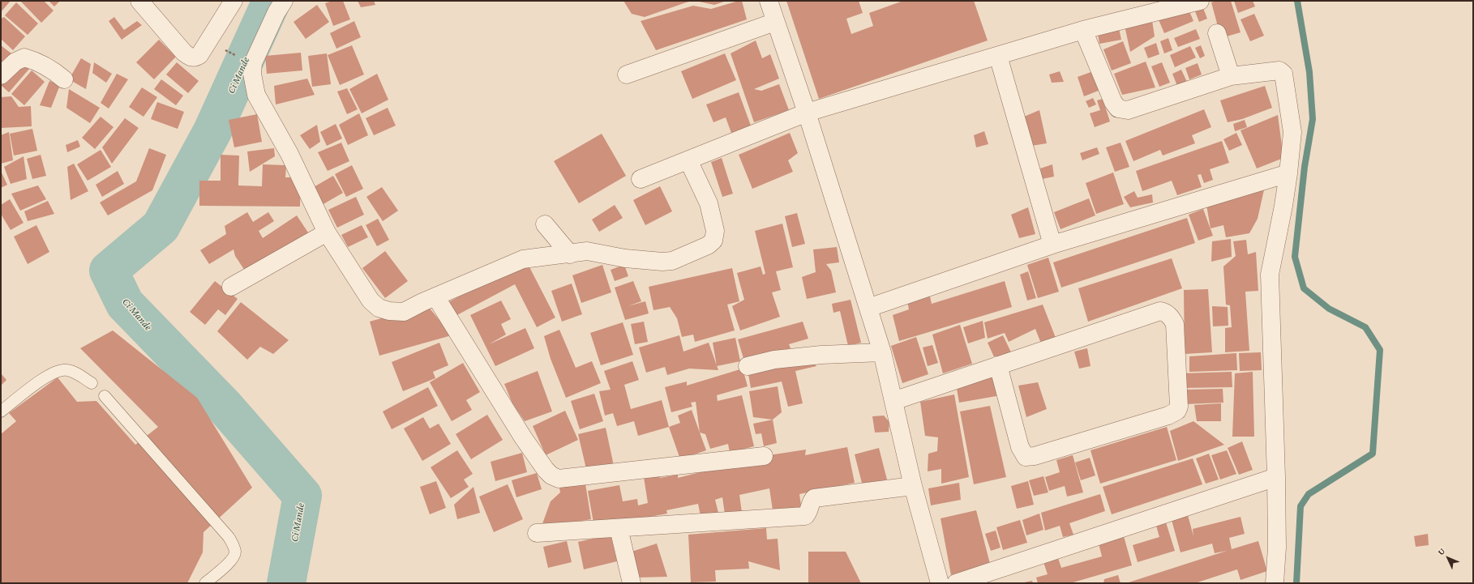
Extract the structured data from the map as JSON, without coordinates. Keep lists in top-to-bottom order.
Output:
{
  "water": ["Ci Mande"],
  "north": "top left"
}
